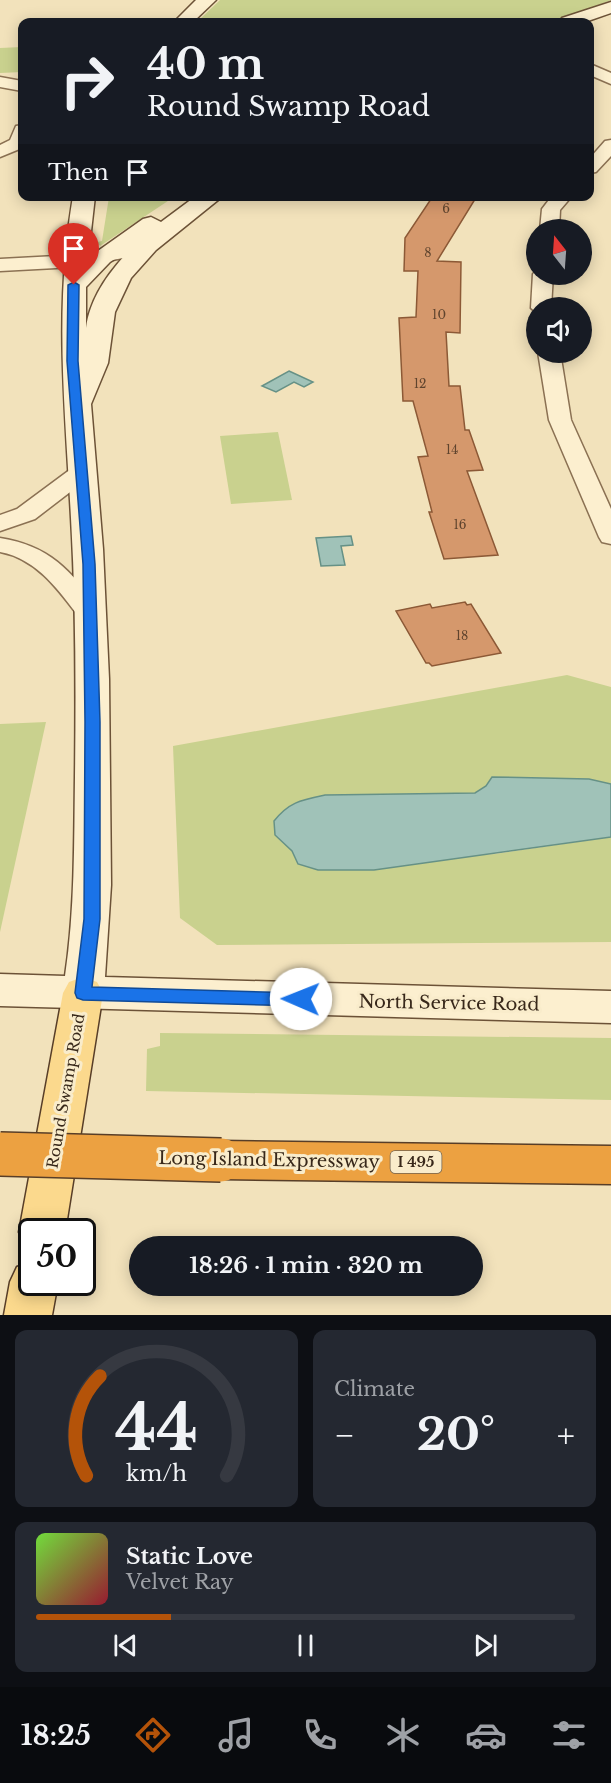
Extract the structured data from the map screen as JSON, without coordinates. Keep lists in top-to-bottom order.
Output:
{
  "streets": {
    "highway": ["Long Island Expressway", "I 495"],
    "main road": ["North Service Road", "Round Swamp Road"]
  },
  "crossings": [
    ["North Service Road", "Round Swamp Road"]
  ],
  "house_numbers": [
    "6",
    "8",
    "10",
    "12",
    "14",
    "16",
    "18"
  ],
  "north": "top",
  "page": {
    "turn": ["40 m", "Round Swamp Road"],
    "then": "Then",
    "limit": "50",
    "trip": "18:26 · 1 min · 320 m",
    "tile": "Climate",
    "heat": ["−", "20°", "+"],
    "song": ["Static Love", "Velvet Ray"],
    "tabs": "18:25",
    "gauge": ["44", "km/h"]
  }
}
